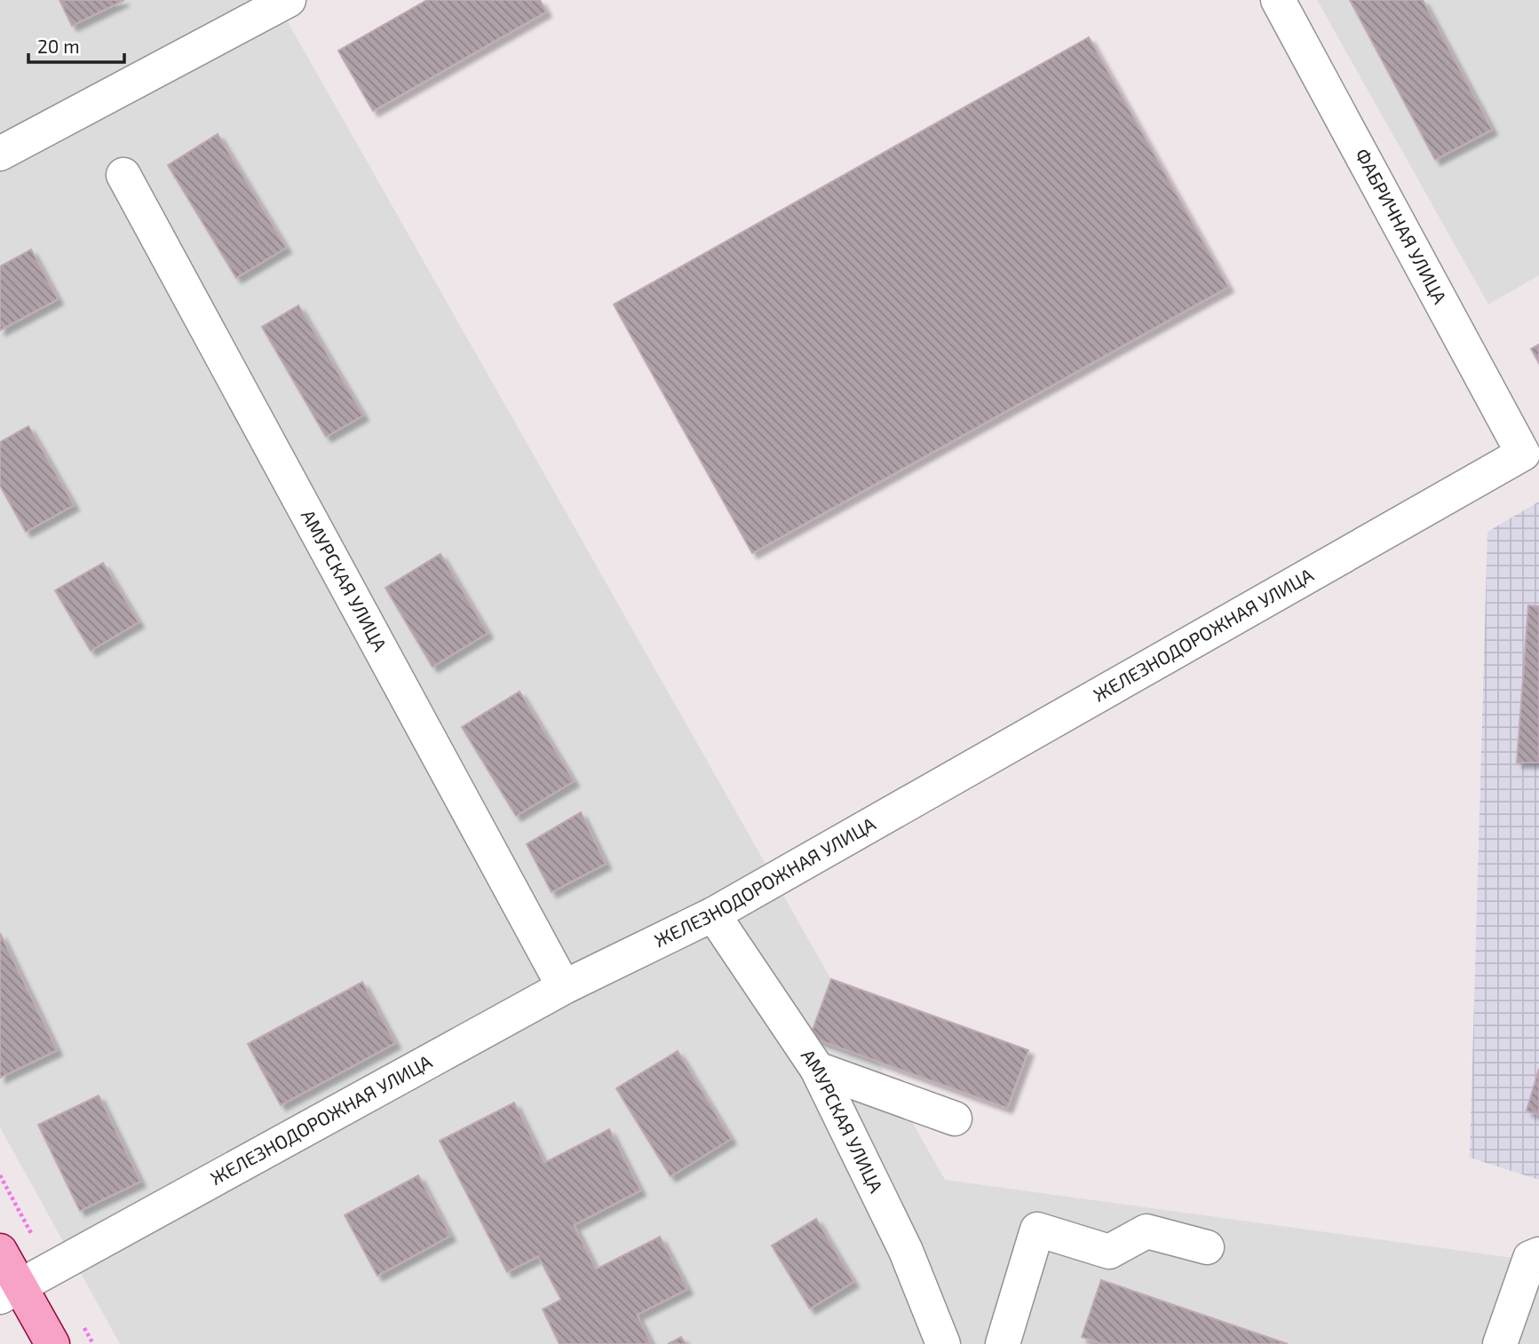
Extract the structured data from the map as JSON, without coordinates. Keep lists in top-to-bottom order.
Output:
{
  "streets": {
    "street": ["ФАБРИЧНАЯ УЛИЦА", "АМУРСКАЯ УЛИЦА", "ЖЕЛЕЗНОДОРОЖНАЯ УЛИЦА"]
  },
  "crossings": [
    ["ФАБРИЧНАЯ УЛИЦА", "ЖЕЛЕЗНОДОРОЖНАЯ УЛИЦА"],
    ["АМУРСКАЯ УЛИЦА", "ЖЕЛЕЗНОДОРОЖНАЯ УЛИЦА"]
  ],
  "scale_bar": "20 m"
}
